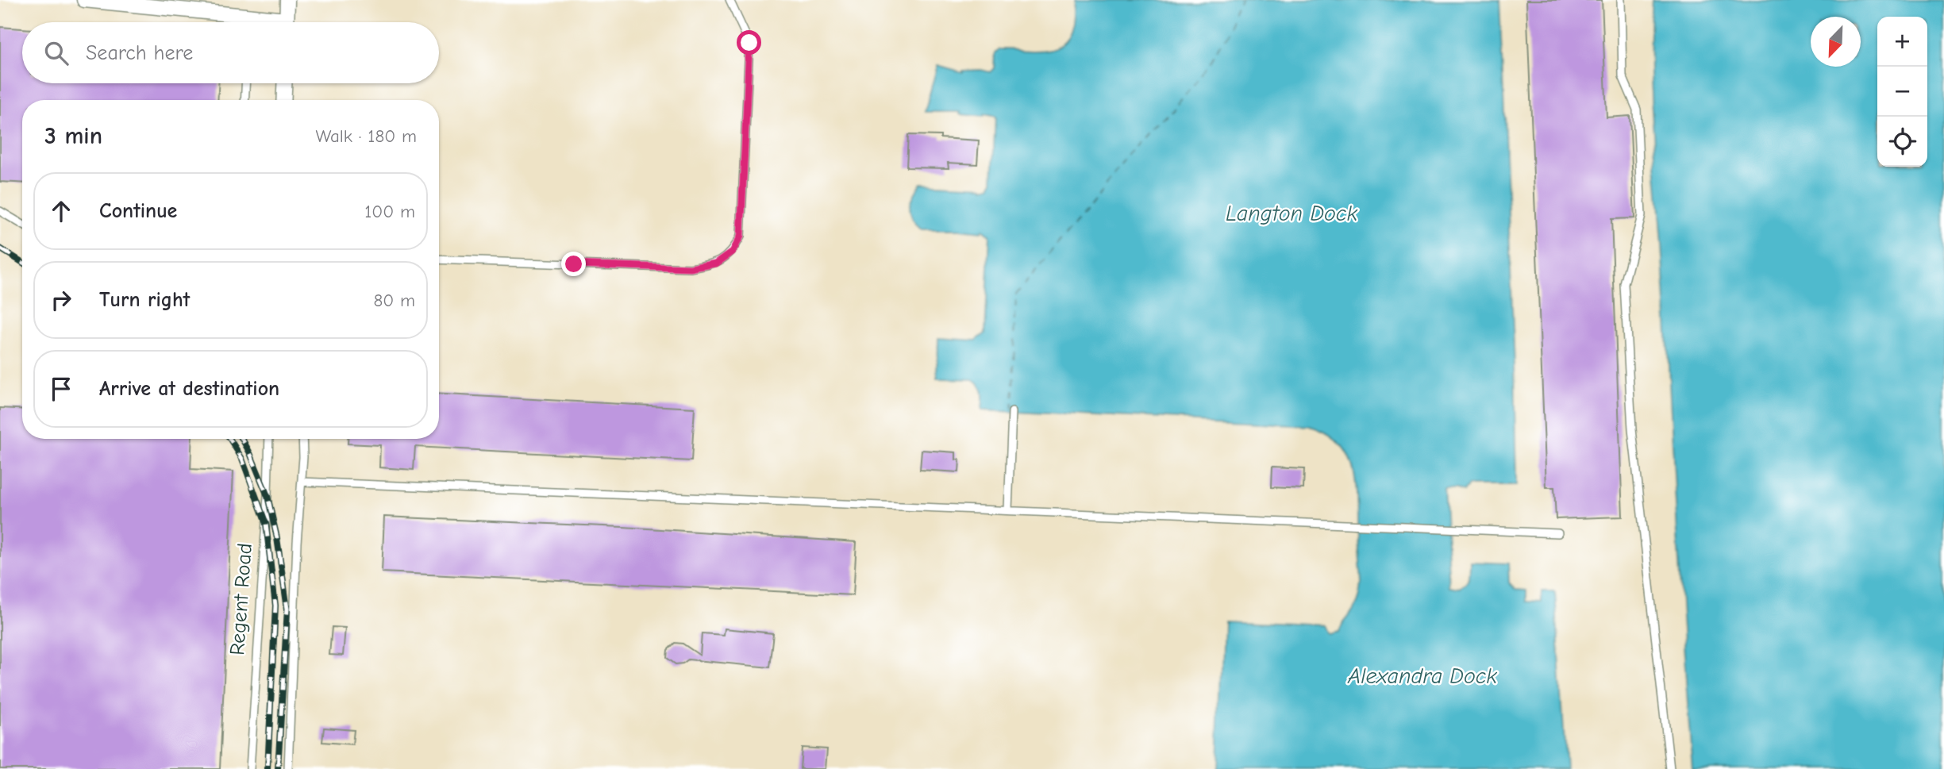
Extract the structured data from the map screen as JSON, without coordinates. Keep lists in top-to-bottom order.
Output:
{
  "streets": {
    "lane": ["Regent Road"]
  },
  "water": ["Langton Dock", "Alexandra Dock"],
  "north": "bottom left",
  "page": {
    "map_buttons": ["+", "−"],
    "search": "Search here",
    "heading": ["3 min", "Walk · 180 m"],
    "list": [
      ["Continue", "100 m"],
      ["Turn right", "80 m"],
      "Arrive at destination"
    ]
  }
}
